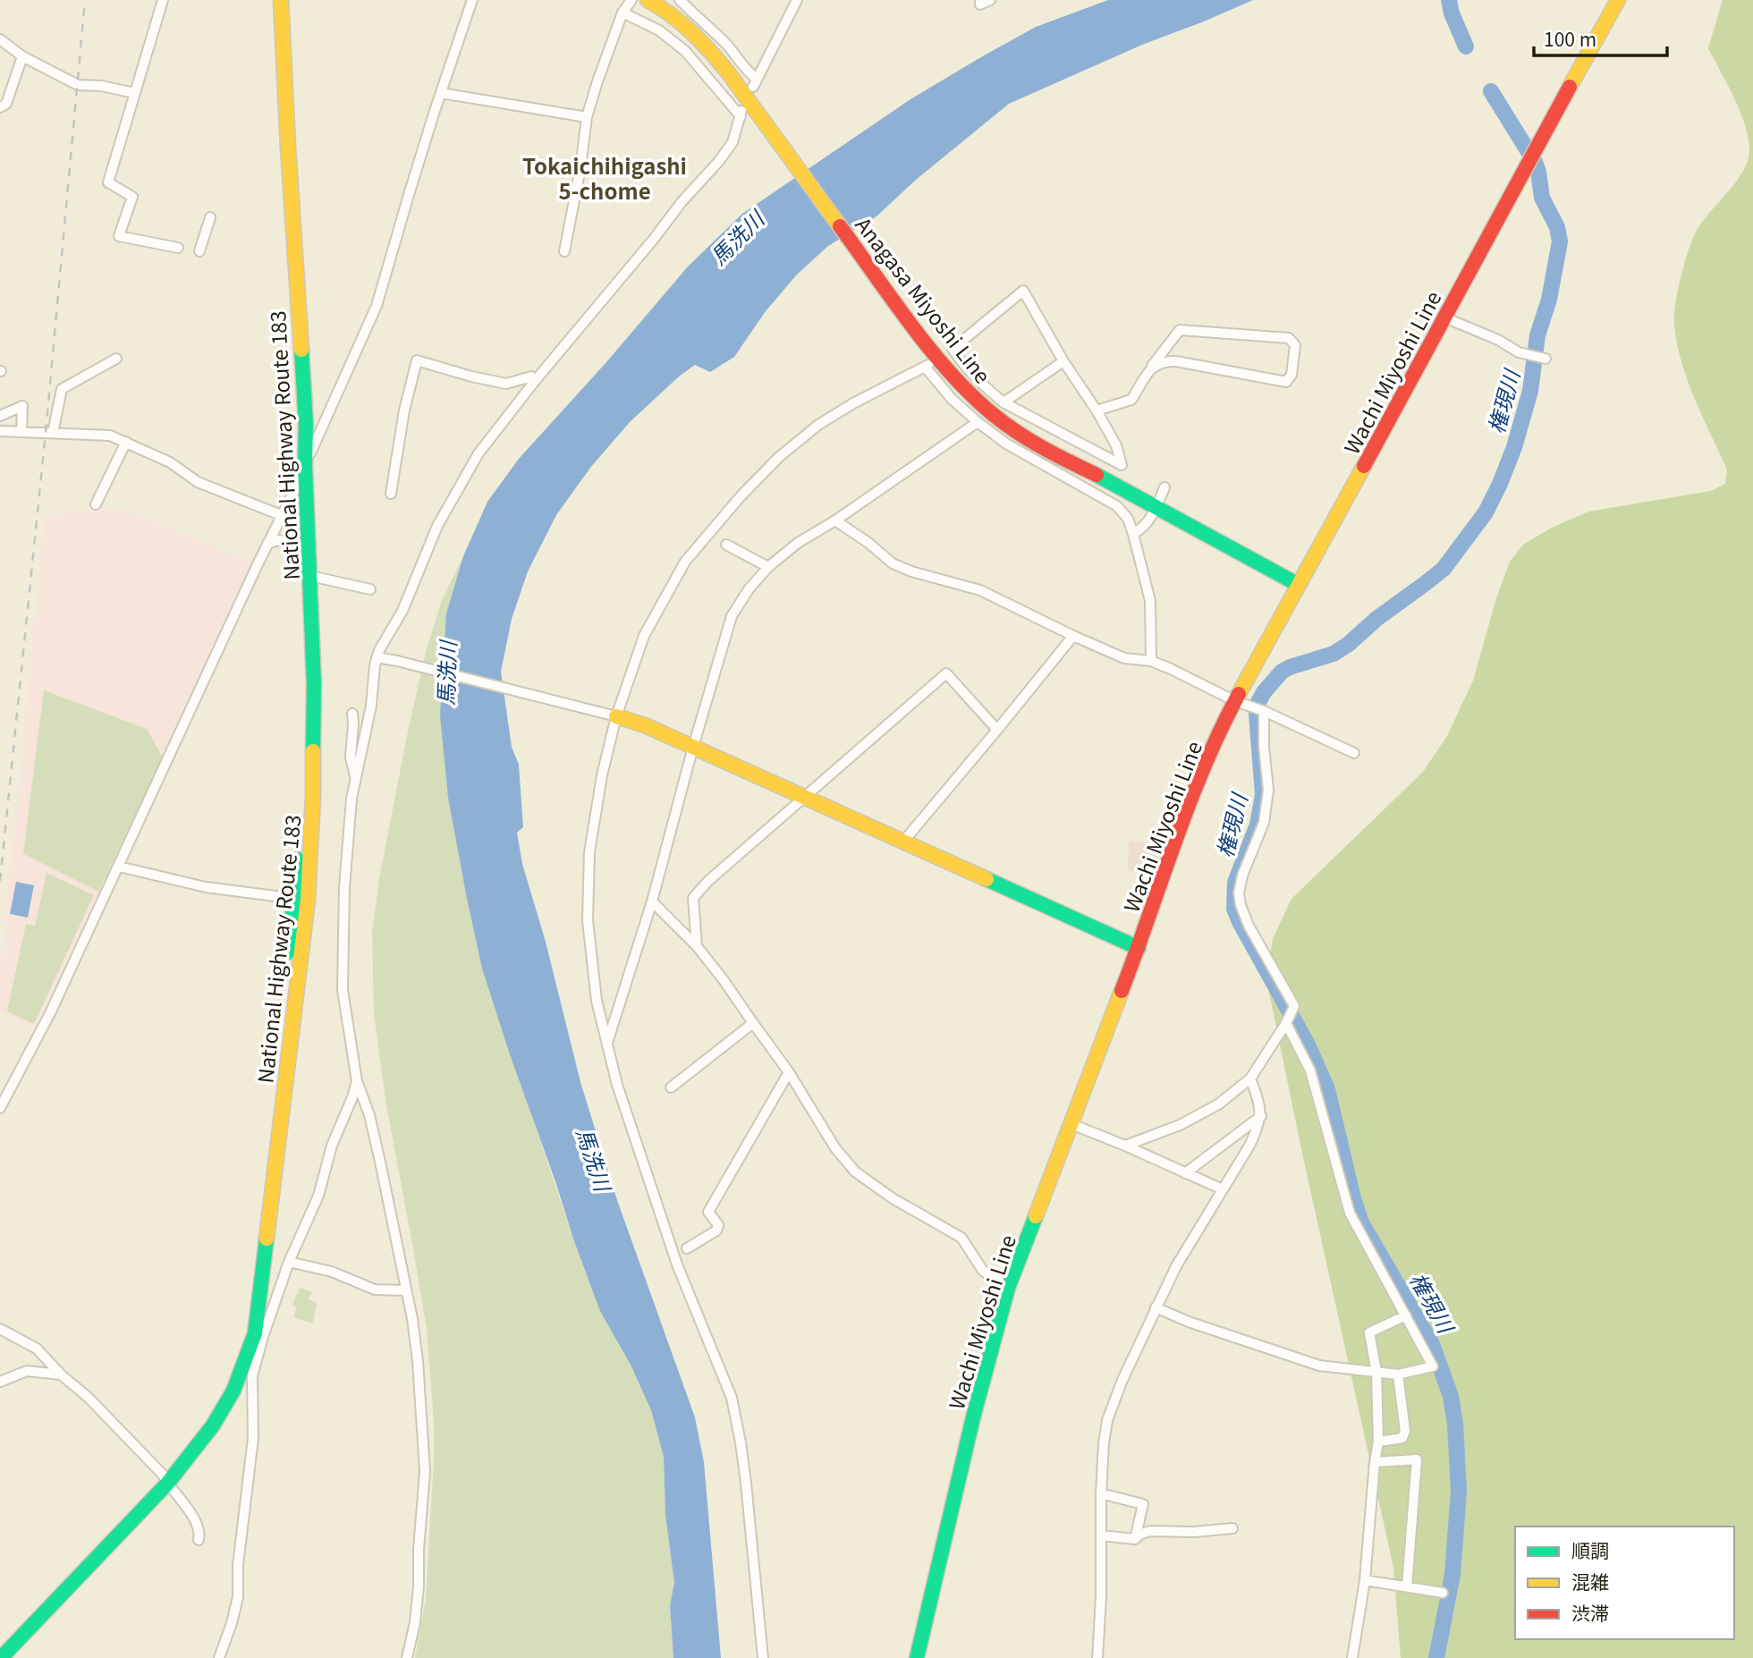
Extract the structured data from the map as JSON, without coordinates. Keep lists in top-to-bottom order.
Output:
{
  "streets": {
    "main road": ["Anagasa Miyoshi Line", "Wachi Miyoshi Line", "National Highway Route 183"]
  },
  "crossings": [
    ["Anagasa Miyoshi Line", "Wachi Miyoshi Line"]
  ],
  "districts": ["Tokaichihigashi 5-chome"],
  "water": ["馬洗川", "権現川"],
  "legend": ["順調", "混雑", "渋滞"],
  "scale_bar": "100 m"
}
